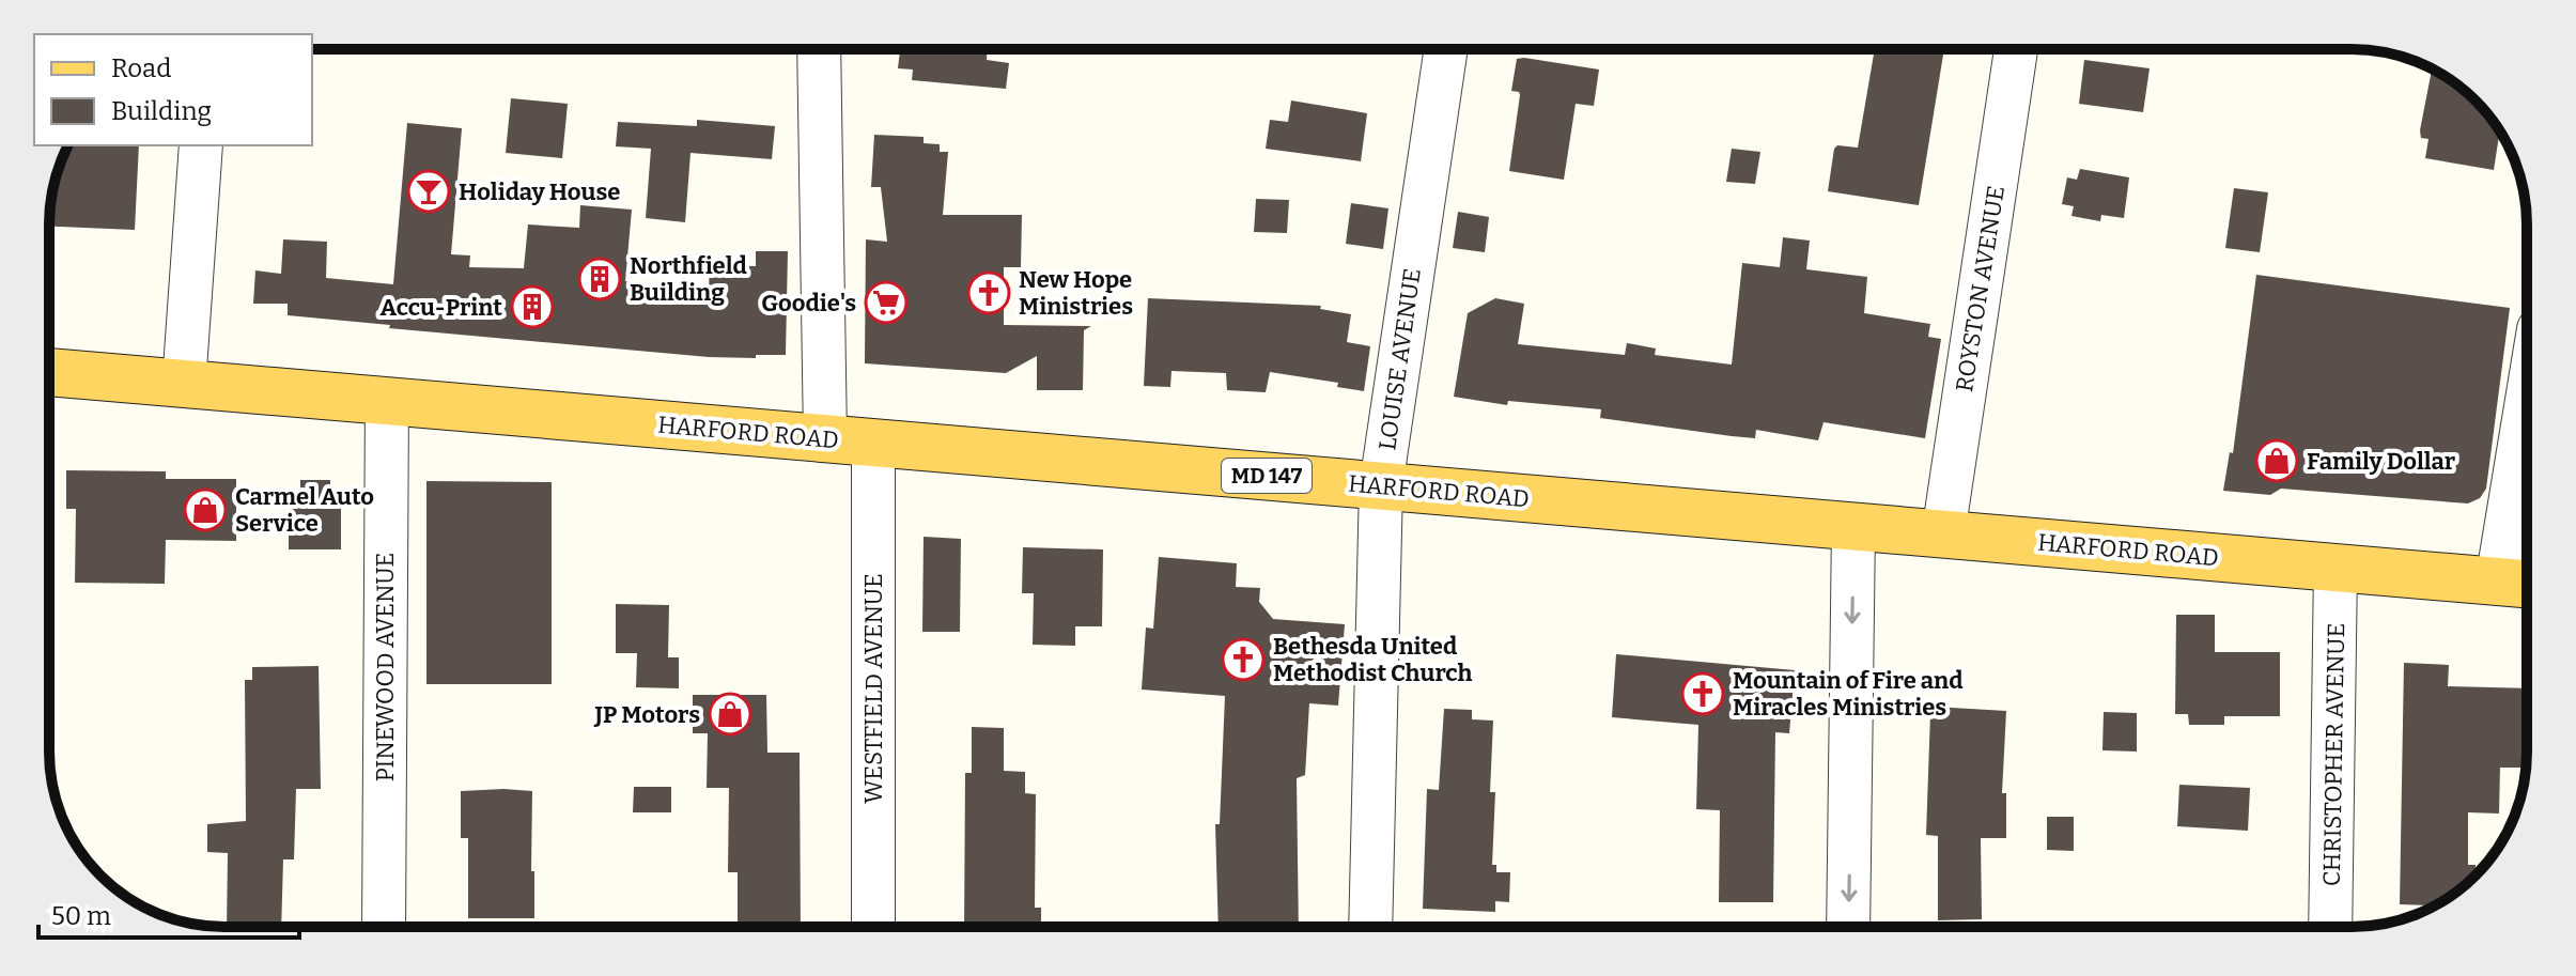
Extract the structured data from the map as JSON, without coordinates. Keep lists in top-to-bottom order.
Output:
{
  "streets": {
    "main road": ["HARFORD ROAD", "MD 147"],
    "street": [
      "ROYSTON AVENUE",
      "LOUISE AVENUE",
      "PINEWOOD AVENUE",
      "WESTFIELD AVENUE",
      "CHRISTOPHER AVENUE"
    ]
  },
  "crossings": [
    ["ROYSTON AVENUE", "HARFORD ROAD"],
    ["LOUISE AVENUE", "HARFORD ROAD"],
    ["HARFORD ROAD", "PINEWOOD AVENUE"],
    ["HARFORD ROAD", "WESTFIELD AVENUE"],
    ["HARFORD ROAD", "CHRISTOPHER AVENUE"]
  ],
  "places": {
    "bar": ["Holiday House"],
    "building": ["Northfield Building", "Accu-Print"],
    "church": ["New Hope Ministries", "Bethesda United Methodist Church", "Mountain of Fire and Miracles Ministries"],
    "supermarket": ["Goodie's"],
    "shop": ["Family Dollar", "Carmel Auto Service", "JP Motors"]
  },
  "legend": ["Road", "Building"],
  "scale_bar": "50 m"
}
